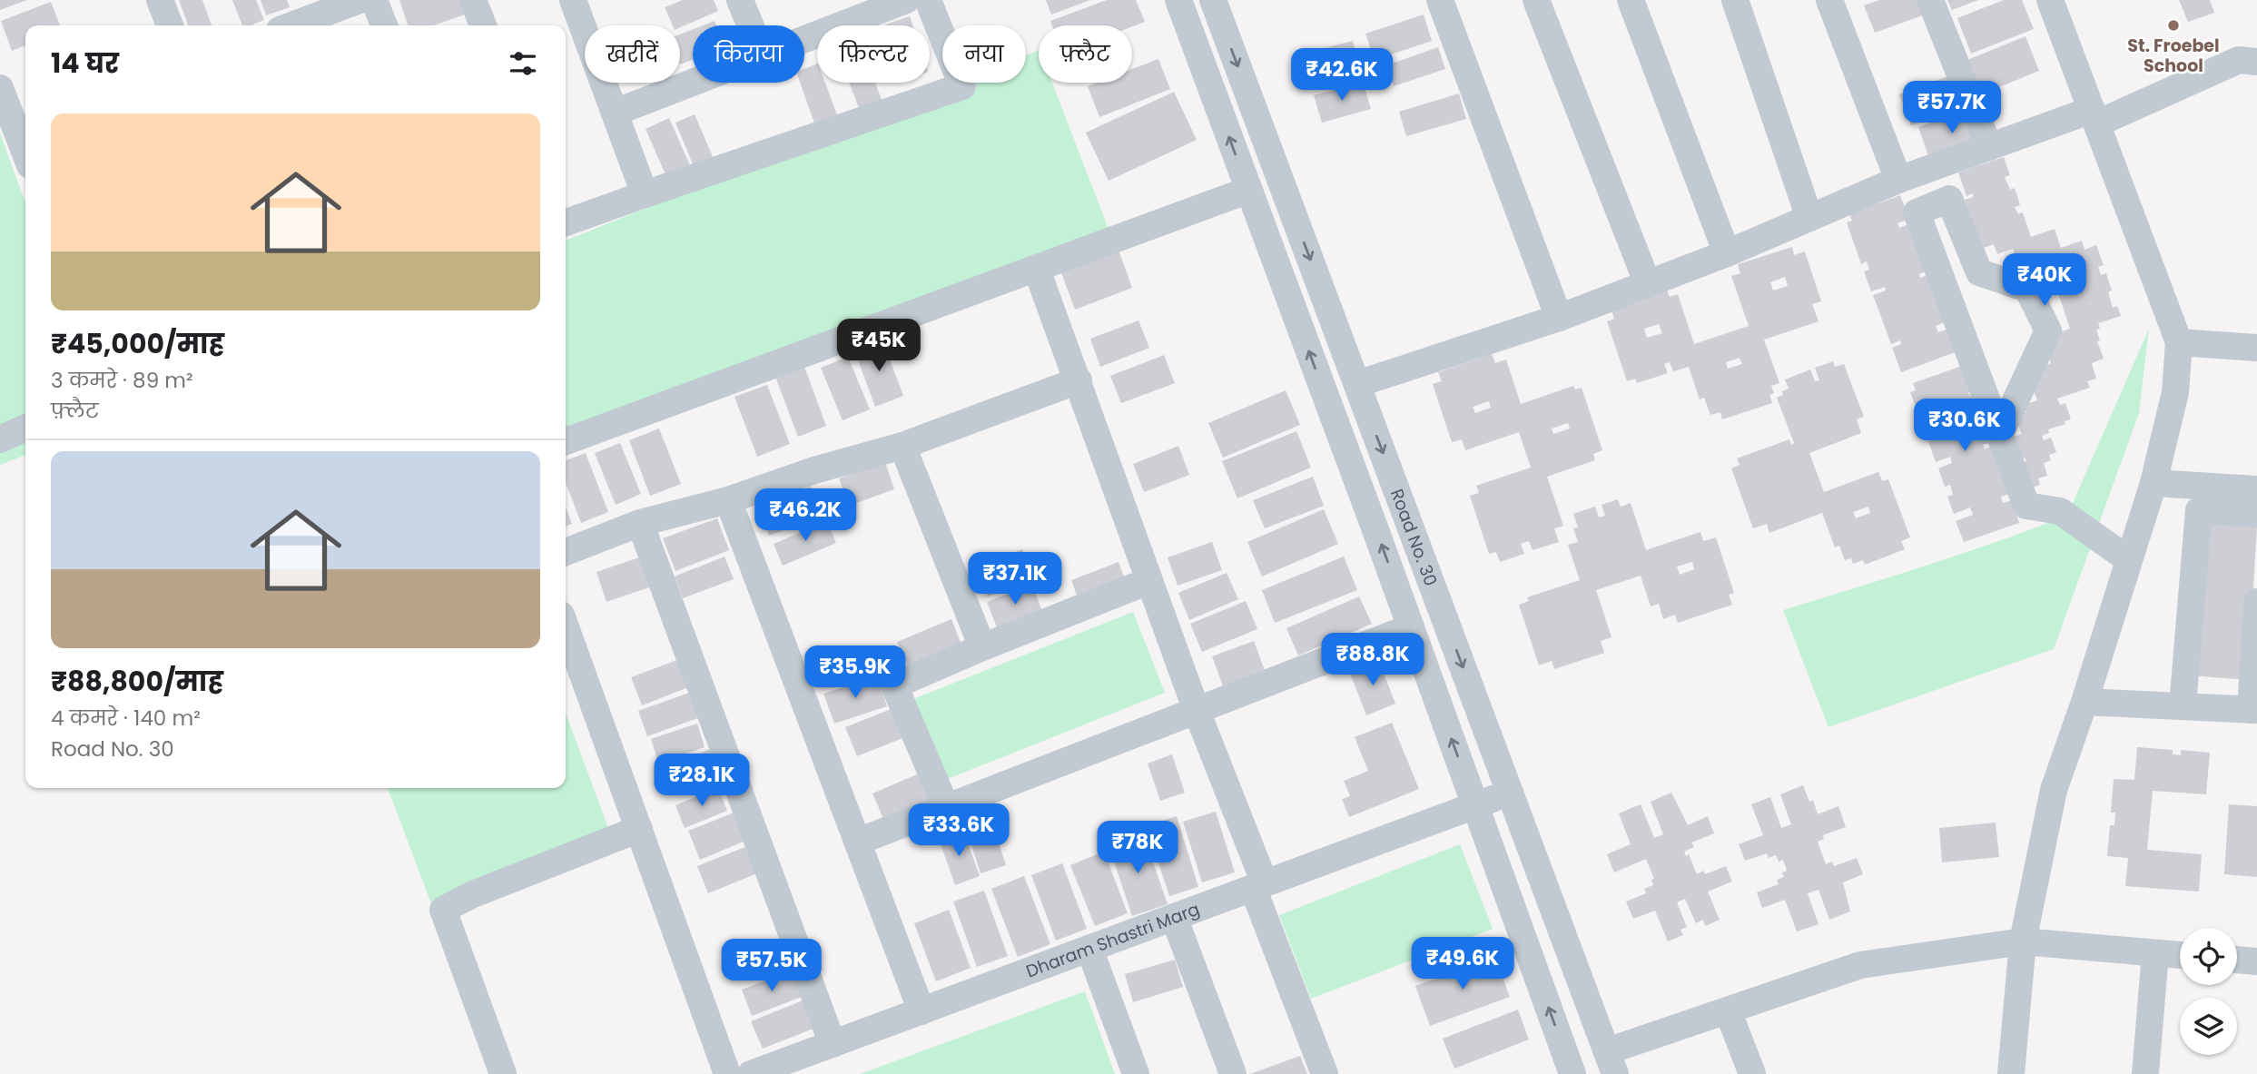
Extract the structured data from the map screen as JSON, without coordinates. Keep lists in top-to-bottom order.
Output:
{
  "streets": {
    "street": ["Road No. 30", "Dharam Shastri Marg"]
  },
  "crossings": [
    ["Road No. 30", "Dharam Shastri Marg"]
  ],
  "places": ["St. Froebel School"],
  "page": {
    "chip": [
      "खरीदें",
      "किराया",
      "फ़िल्टर",
      "नया",
      "फ़्लैट"
    ],
    "heading": "14 घर",
    "price": [
      "₹42.6K",
      "₹57.7K",
      "₹40K",
      "₹45K",
      "₹30.6K",
      "₹46.2K",
      "₹37.1K",
      "₹88.8K",
      "₹35.9K",
      "₹28.1K",
      "₹33.6K",
      "₹78K",
      "₹49.6K",
      "₹57.5K"
    ],
    "list": [
      {
        "name": "₹45,000/माह",
        "note": "3 कमरे · 89 m² · फ़्लैट"
      },
      {
        "name": "₹88,800/माह",
        "note": "4 कमरे · 140 m² · Road No. 30"
      }
    ]
  }
}
